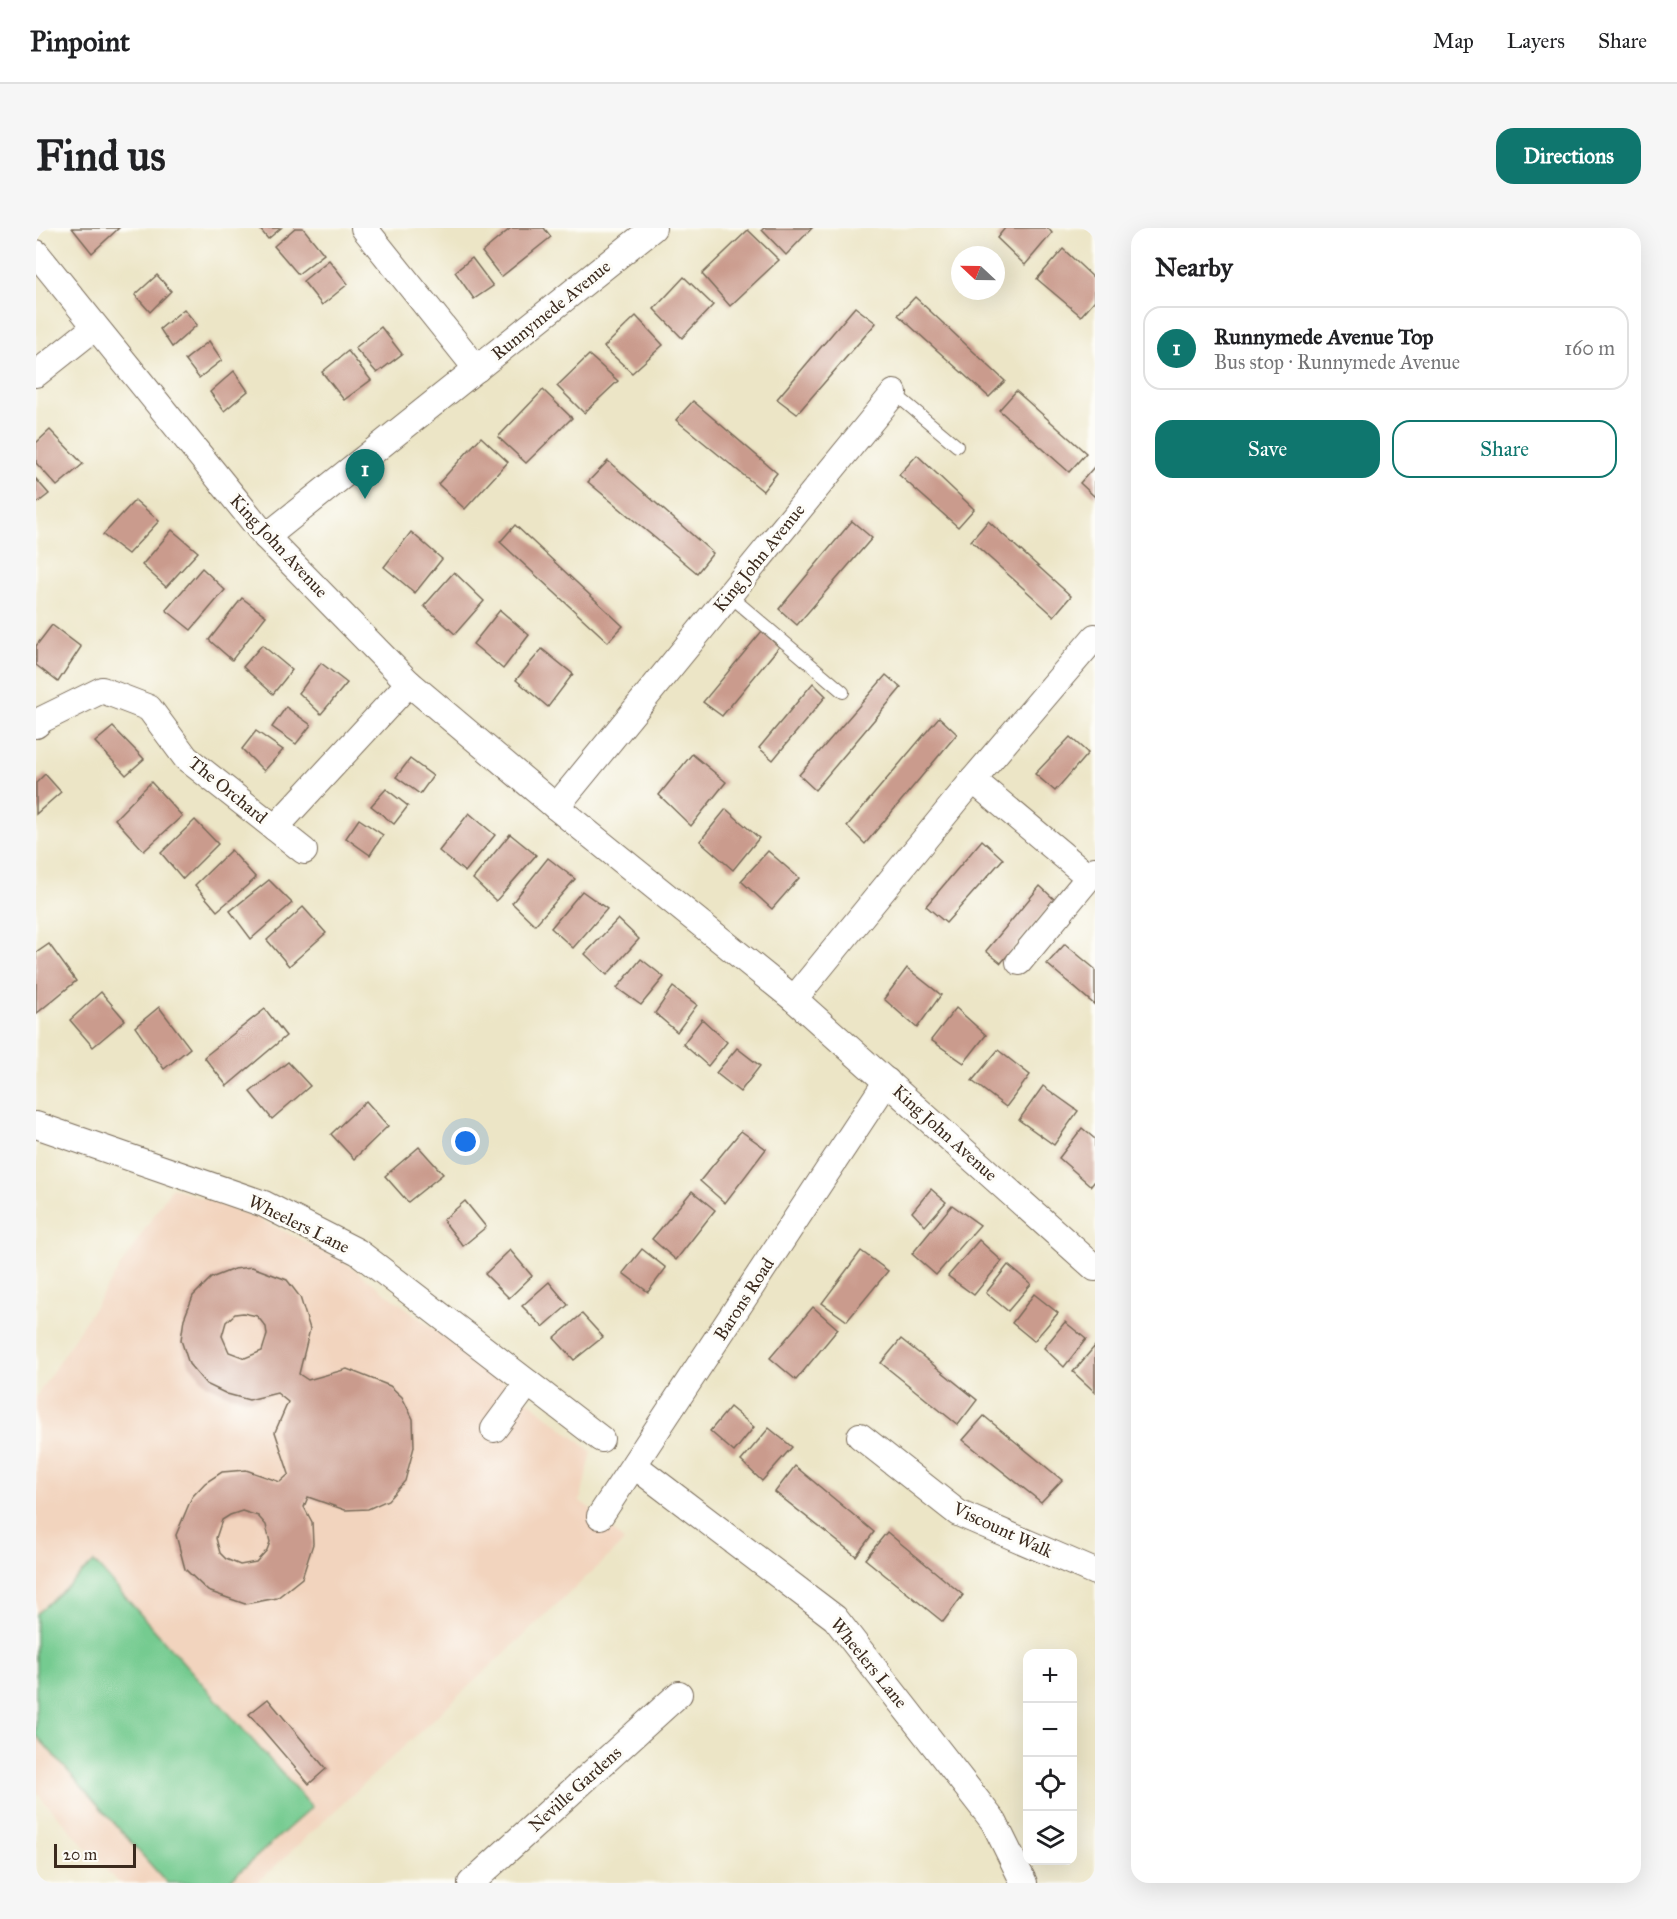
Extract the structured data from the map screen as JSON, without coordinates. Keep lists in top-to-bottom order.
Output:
{
  "streets": {
    "street": [
      "Runnymede Avenue",
      "King John Avenue",
      "The Orchard",
      "Wheelers Lane",
      "Barons Road",
      "Viscount Walk",
      "Neville Gardens"
    ]
  },
  "crossings": [
    ["Runnymede Avenue", "King John Avenue"],
    ["King John Avenue", "The Orchard"],
    ["King John Avenue", "Barons Road"],
    ["Wheelers Lane", "Barons Road"]
  ],
  "scale_bar": "20 m",
  "north": "left",
  "page": {
    "header": "Pinpoint",
    "nav": ["Map", "Layers", "Share"],
    "buttons": [
      "Directions",
      ["Save", "Share"]
    ],
    "title": "Find us",
    "heading": "Nearby",
    "list": [
      {
        "mark": "1",
        "name": "Runnymede Avenue Top",
        "note": "Bus stop · Runnymede Avenue",
        "value": "160 m"
      }
    ],
    "pins": "1",
    "map_buttons": ["+", "−"],
    "scale": "20 m"
  }
}
